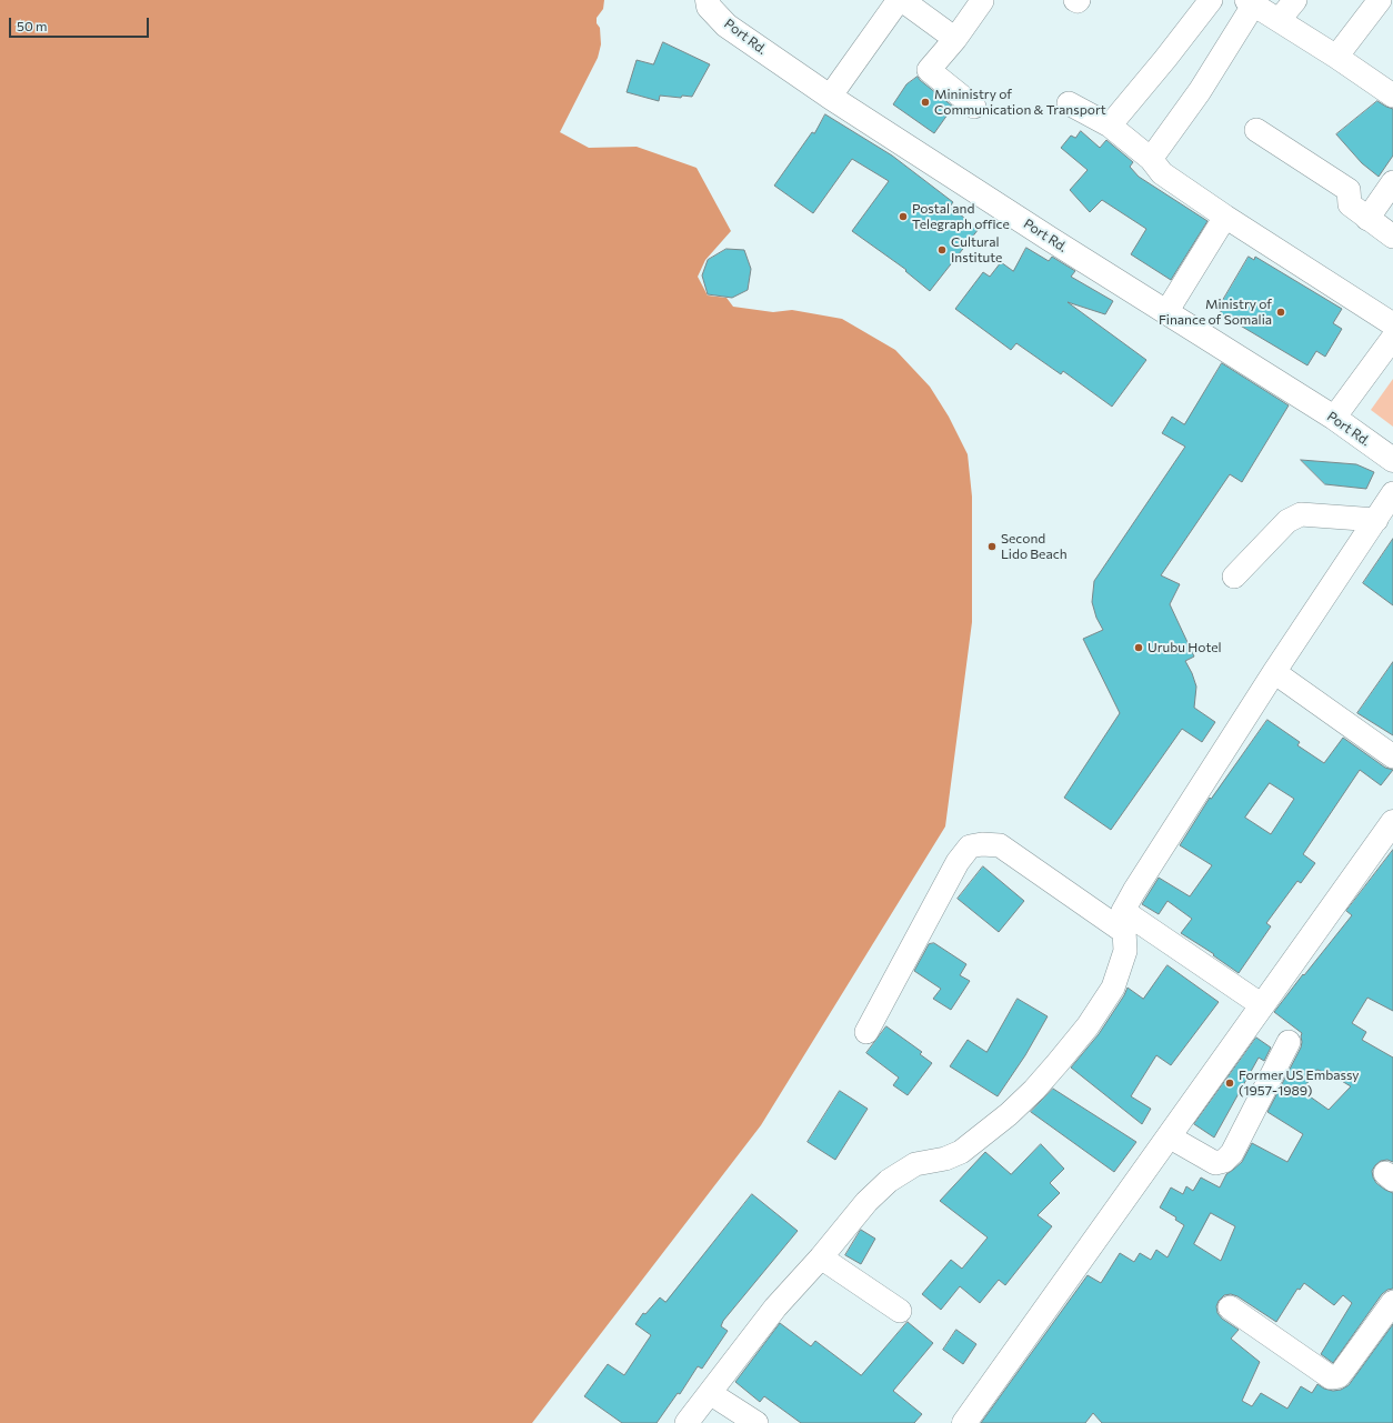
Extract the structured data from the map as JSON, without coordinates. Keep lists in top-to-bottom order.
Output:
{
  "streets": {
    "main road": ["Port Rd."]
  },
  "places": [
    "Mininistry of Communication & Transport",
    "Postal and Telegraph office",
    "Cultural Institute",
    "Ministry of Finance of Somalia",
    "Second Lido Beach",
    "Urubu Hotel",
    "Former US Embassy (1957-1989)"
  ],
  "scale_bar": "50 m"
}
